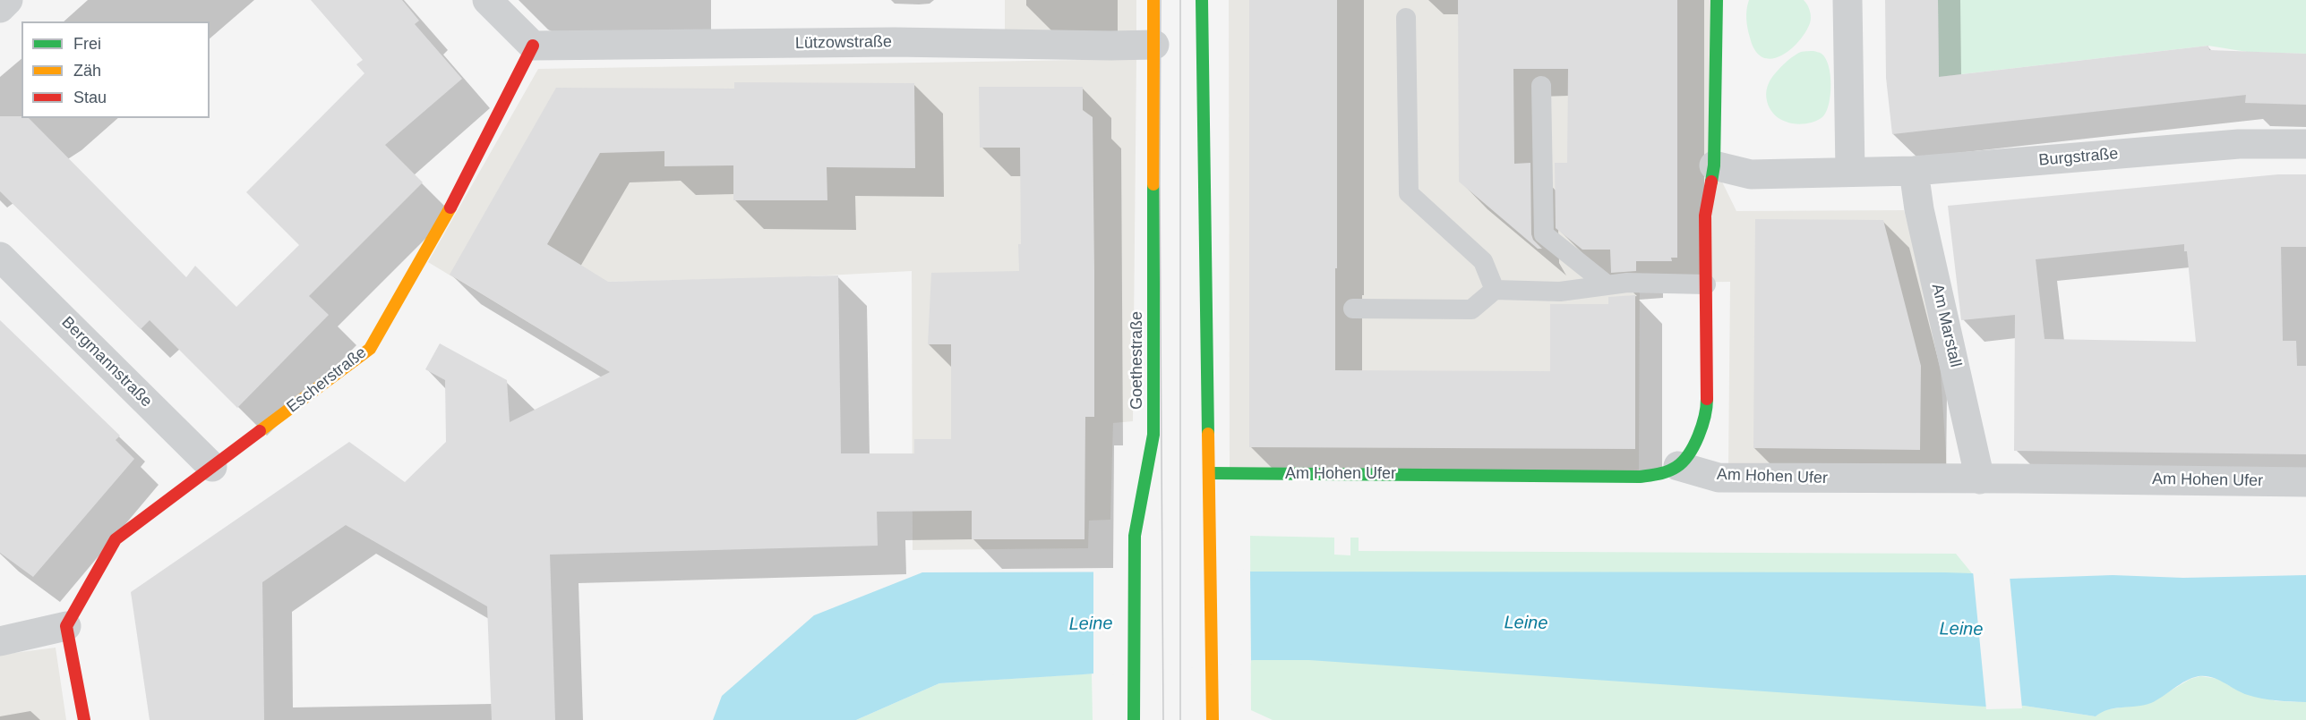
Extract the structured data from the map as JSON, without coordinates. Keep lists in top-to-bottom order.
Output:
{
  "streets": {
    "street": [
      "Lützowstraße",
      "Burgstraße",
      "Am Marstall",
      "Goethestraße",
      "Bergmannstraße",
      "Escherstraße",
      "Am Hohen Ufer"
    ]
  },
  "crossings": [
    ["Lützowstraße", "Goethestraße"],
    ["Lützowstraße", "Escherstraße"],
    ["Burgstraße", "Am Marstall"],
    ["Am Marstall", "Am Hohen Ufer"],
    ["Bergmannstraße", "Escherstraße"]
  ],
  "water": ["Leine"],
  "legend": ["Frei", "Zäh", "Stau"]
}
